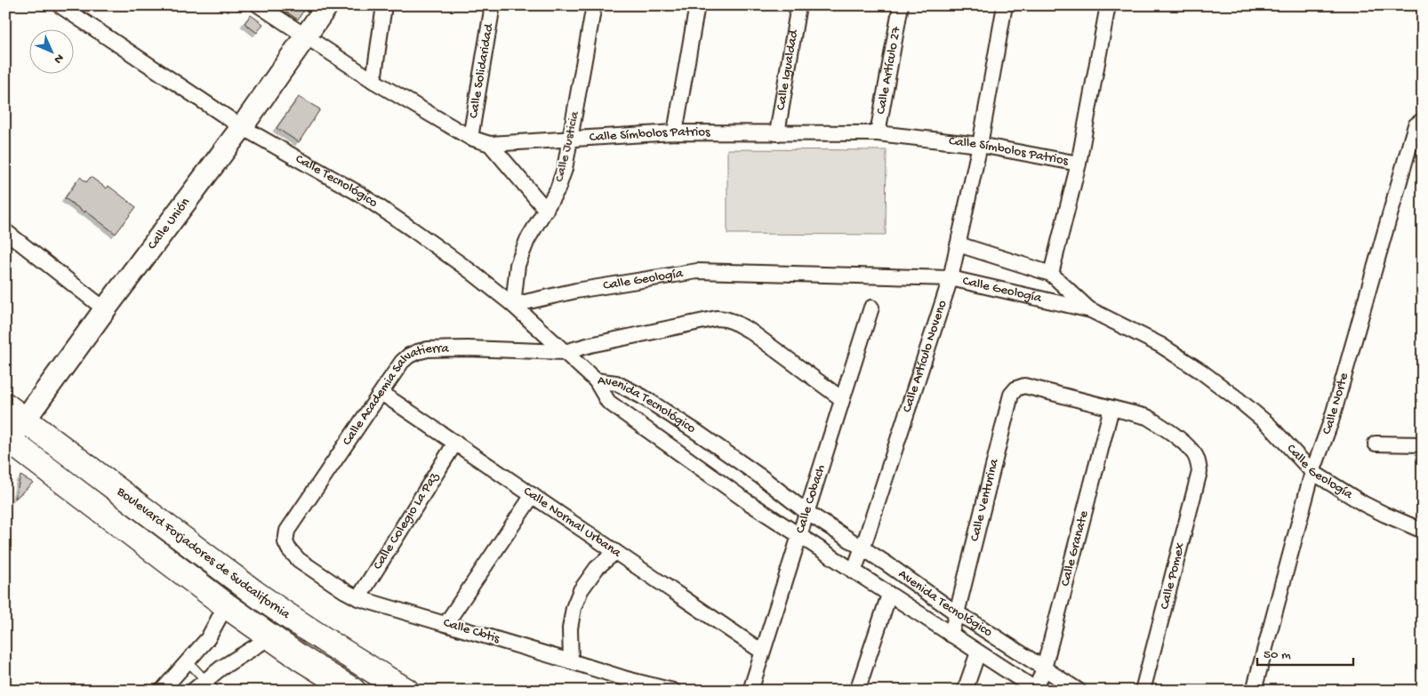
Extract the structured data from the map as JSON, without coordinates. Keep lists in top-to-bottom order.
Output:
{
  "streets": {
    "highway": ["Boulevard Forjadores de Sudcalifornia"],
    "street": [
      "Calle Igualdad",
      "Calle Artículo 27",
      "Calle Solidaridad",
      "Calle Símbolos Patrios",
      "Calle Justicia",
      "Calle Tecnológico",
      "Calle Unión",
      "Calle Geología",
      "Calle Artículo Noveno",
      "Calle Academia Salvatierra",
      "Calle Norte",
      "Avenida Tecnológico",
      "Calle Cobach",
      "Calle Venturina",
      "Calle Colegio La Paz",
      "Calle Normal Urbana",
      "Calle Granate",
      "Calle Pomex",
      "Calle Cbtis"
    ]
  },
  "crossings": [
    ["Calle Igualdad", "Calle Símbolos Patrios"],
    ["Calle Artículo 27", "Calle Símbolos Patrios"],
    ["Calle Solidaridad", "Calle Símbolos Patrios"],
    ["Calle Símbolos Patrios", "Calle Justicia"],
    ["Calle Símbolos Patrios", "Calle Unión"],
    ["Calle Símbolos Patrios", "Calle Artículo Noveno"],
    ["Calle Justicia", "Calle Tecnológico"],
    ["Calle Justicia", "Calle Geología"],
    ["Calle Tecnológico", "Calle Unión"],
    ["Calle Tecnológico", "Calle Geología"],
    ["Calle Tecnológico", "Calle Academia Salvatierra"],
    ["Calle Tecnológico", "Avenida Tecnológico"],
    ["Calle Unión", "Boulevard Forjadores de Sudcalifornia"],
    ["Calle Geología", "Calle Artículo Noveno"],
    ["Calle Geología", "Calle Norte"],
    ["Calle Artículo Noveno", "Avenida Tecnológico"],
    ["Calle Academia Salvatierra", "Calle Cobach"],
    ["Calle Academia Salvatierra", "Calle Normal Urbana"],
    ["Calle Academia Salvatierra", "Calle Cbtis"],
    ["Avenida Tecnológico", "Calle Cobach"],
    ["Avenida Tecnológico", "Calle Venturina"],
    ["Avenida Tecnológico", "Calle Granate"],
    ["Calle Cobach", "Calle Normal Urbana"],
    ["Calle Venturina", "Calle Granate"],
    ["Calle Venturina", "Calle Pomex"],
    ["Calle Colegio La Paz", "Calle Normal Urbana"],
    ["Calle Colegio La Paz", "Calle Cbtis"],
    ["Calle Granate", "Calle Pomex"]
  ],
  "scale_bar": "50 m",
  "north": "bottom right"
}
